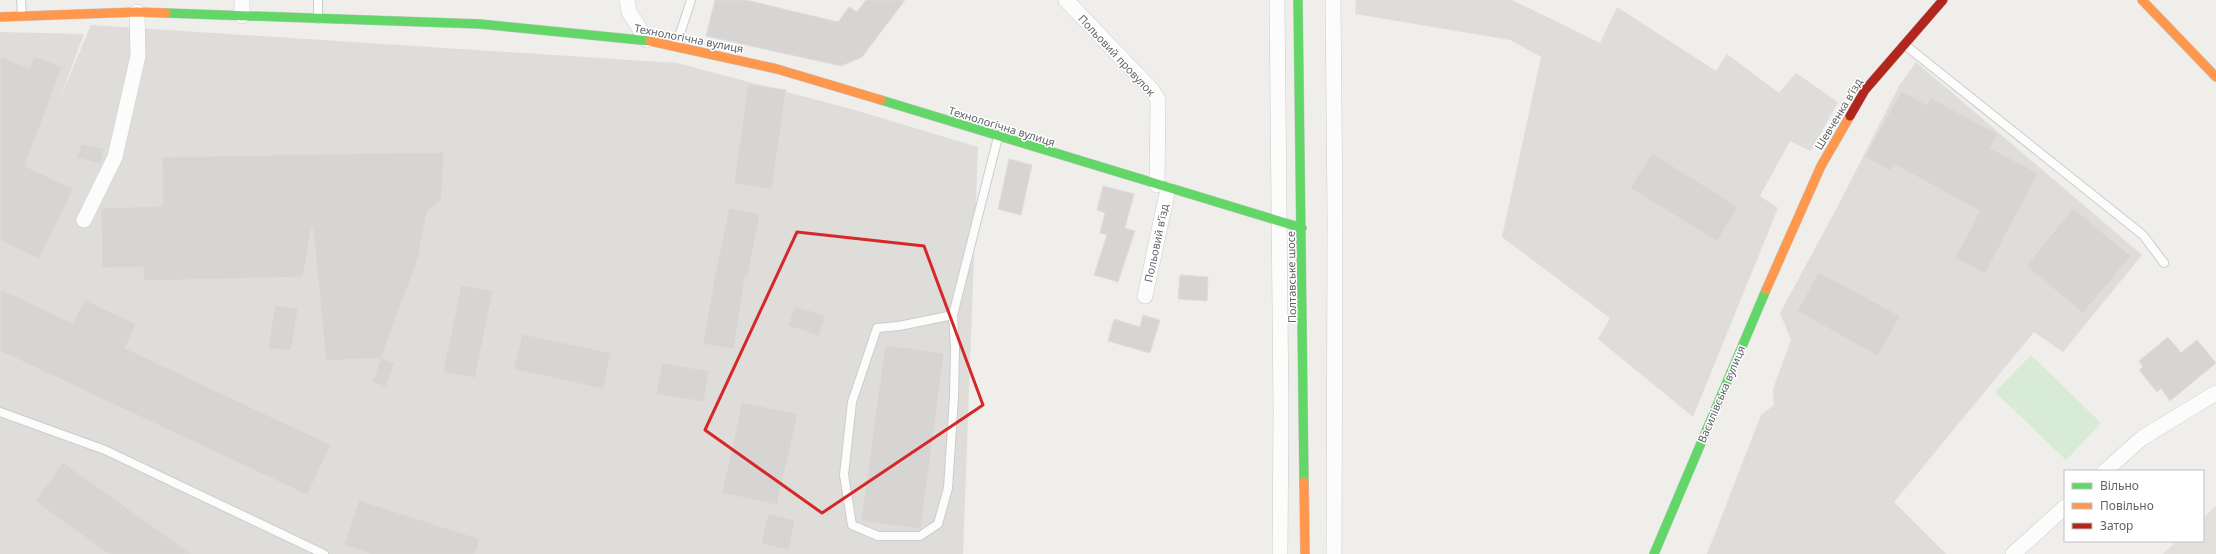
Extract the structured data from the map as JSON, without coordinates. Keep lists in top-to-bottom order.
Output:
{
  "streets": {
    "main road": [
      "Технологічна вулиця",
      "Шевченка в’їзд",
      "Полтавське шосе",
      "Василівська вулиця"
    ],
    "street": ["Польовий провулок", "Польовий в’їзд"]
  },
  "crossings": [
    ["Технологічна вулиця", "Польовий провулок"],
    ["Технологічна вулиця", "Польовий в’їзд"],
    ["Технологічна вулиця", "Полтавське шосе"],
    ["Польовий провулок", "Польовий в’їзд"],
    ["Шевченка в’їзд", "Василівська вулиця"]
  ],
  "legend": ["Вільно", "Повільно", "Затор"]
}
